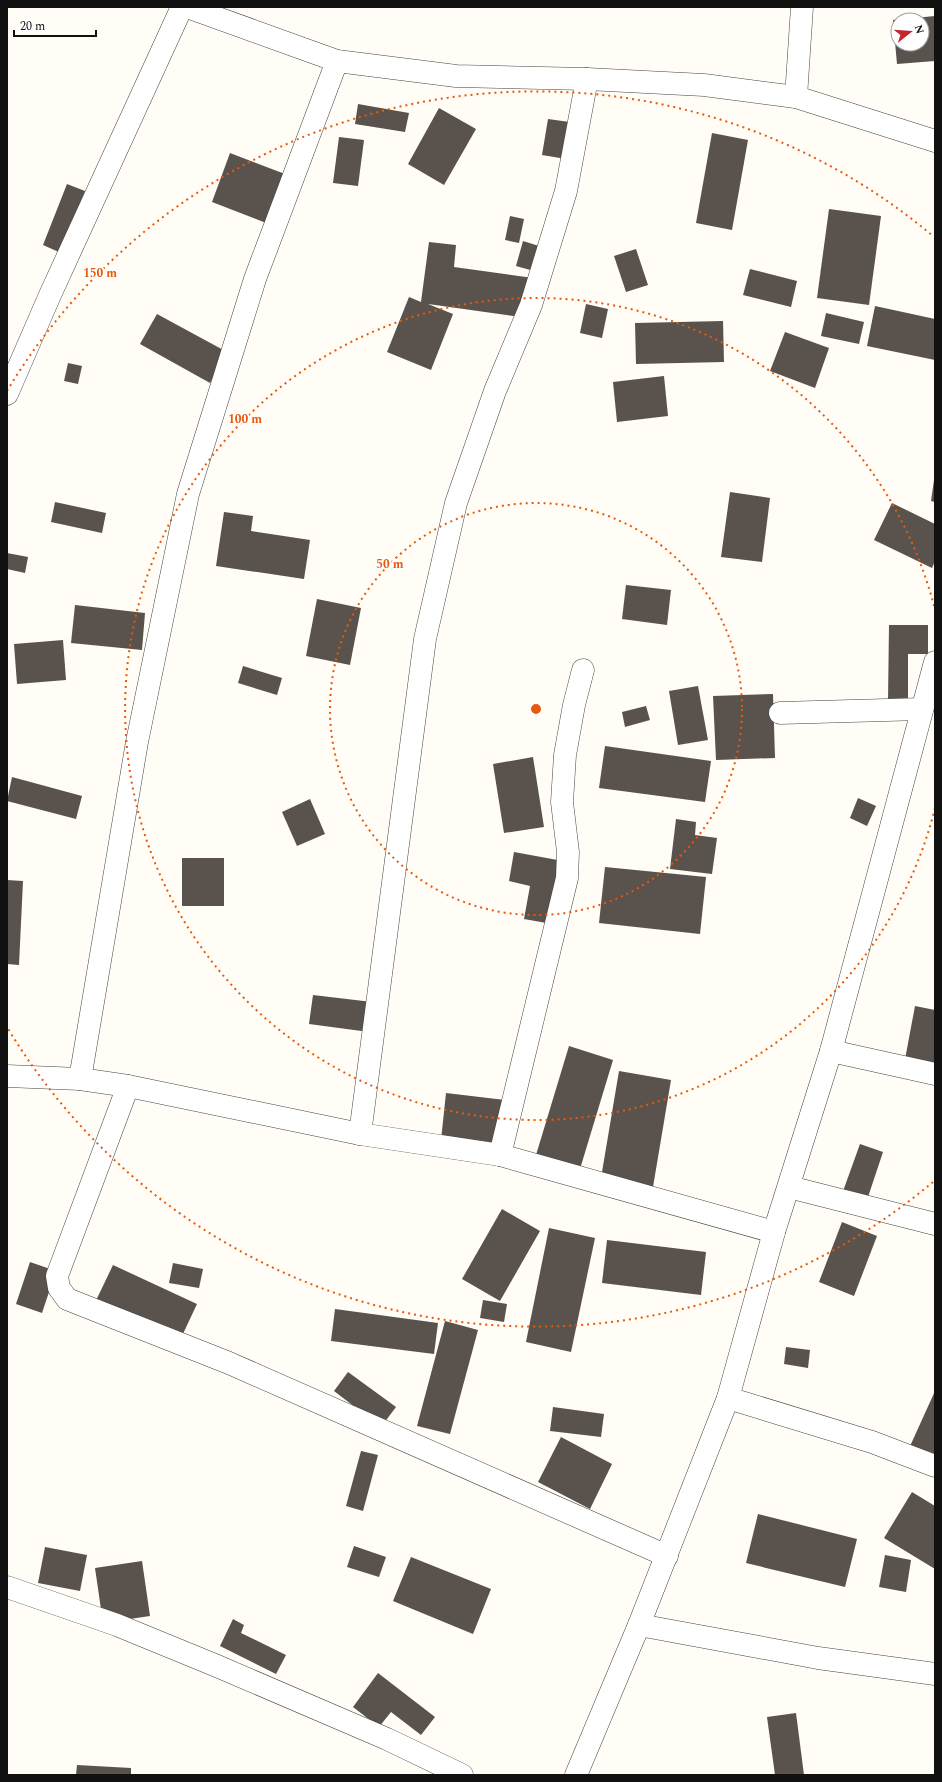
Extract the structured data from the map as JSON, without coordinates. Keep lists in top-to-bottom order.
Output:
{
  "scale_bar": "20 m",
  "north": "right",
  "rings": ["150 m", "100 m", "50 m"]
}
